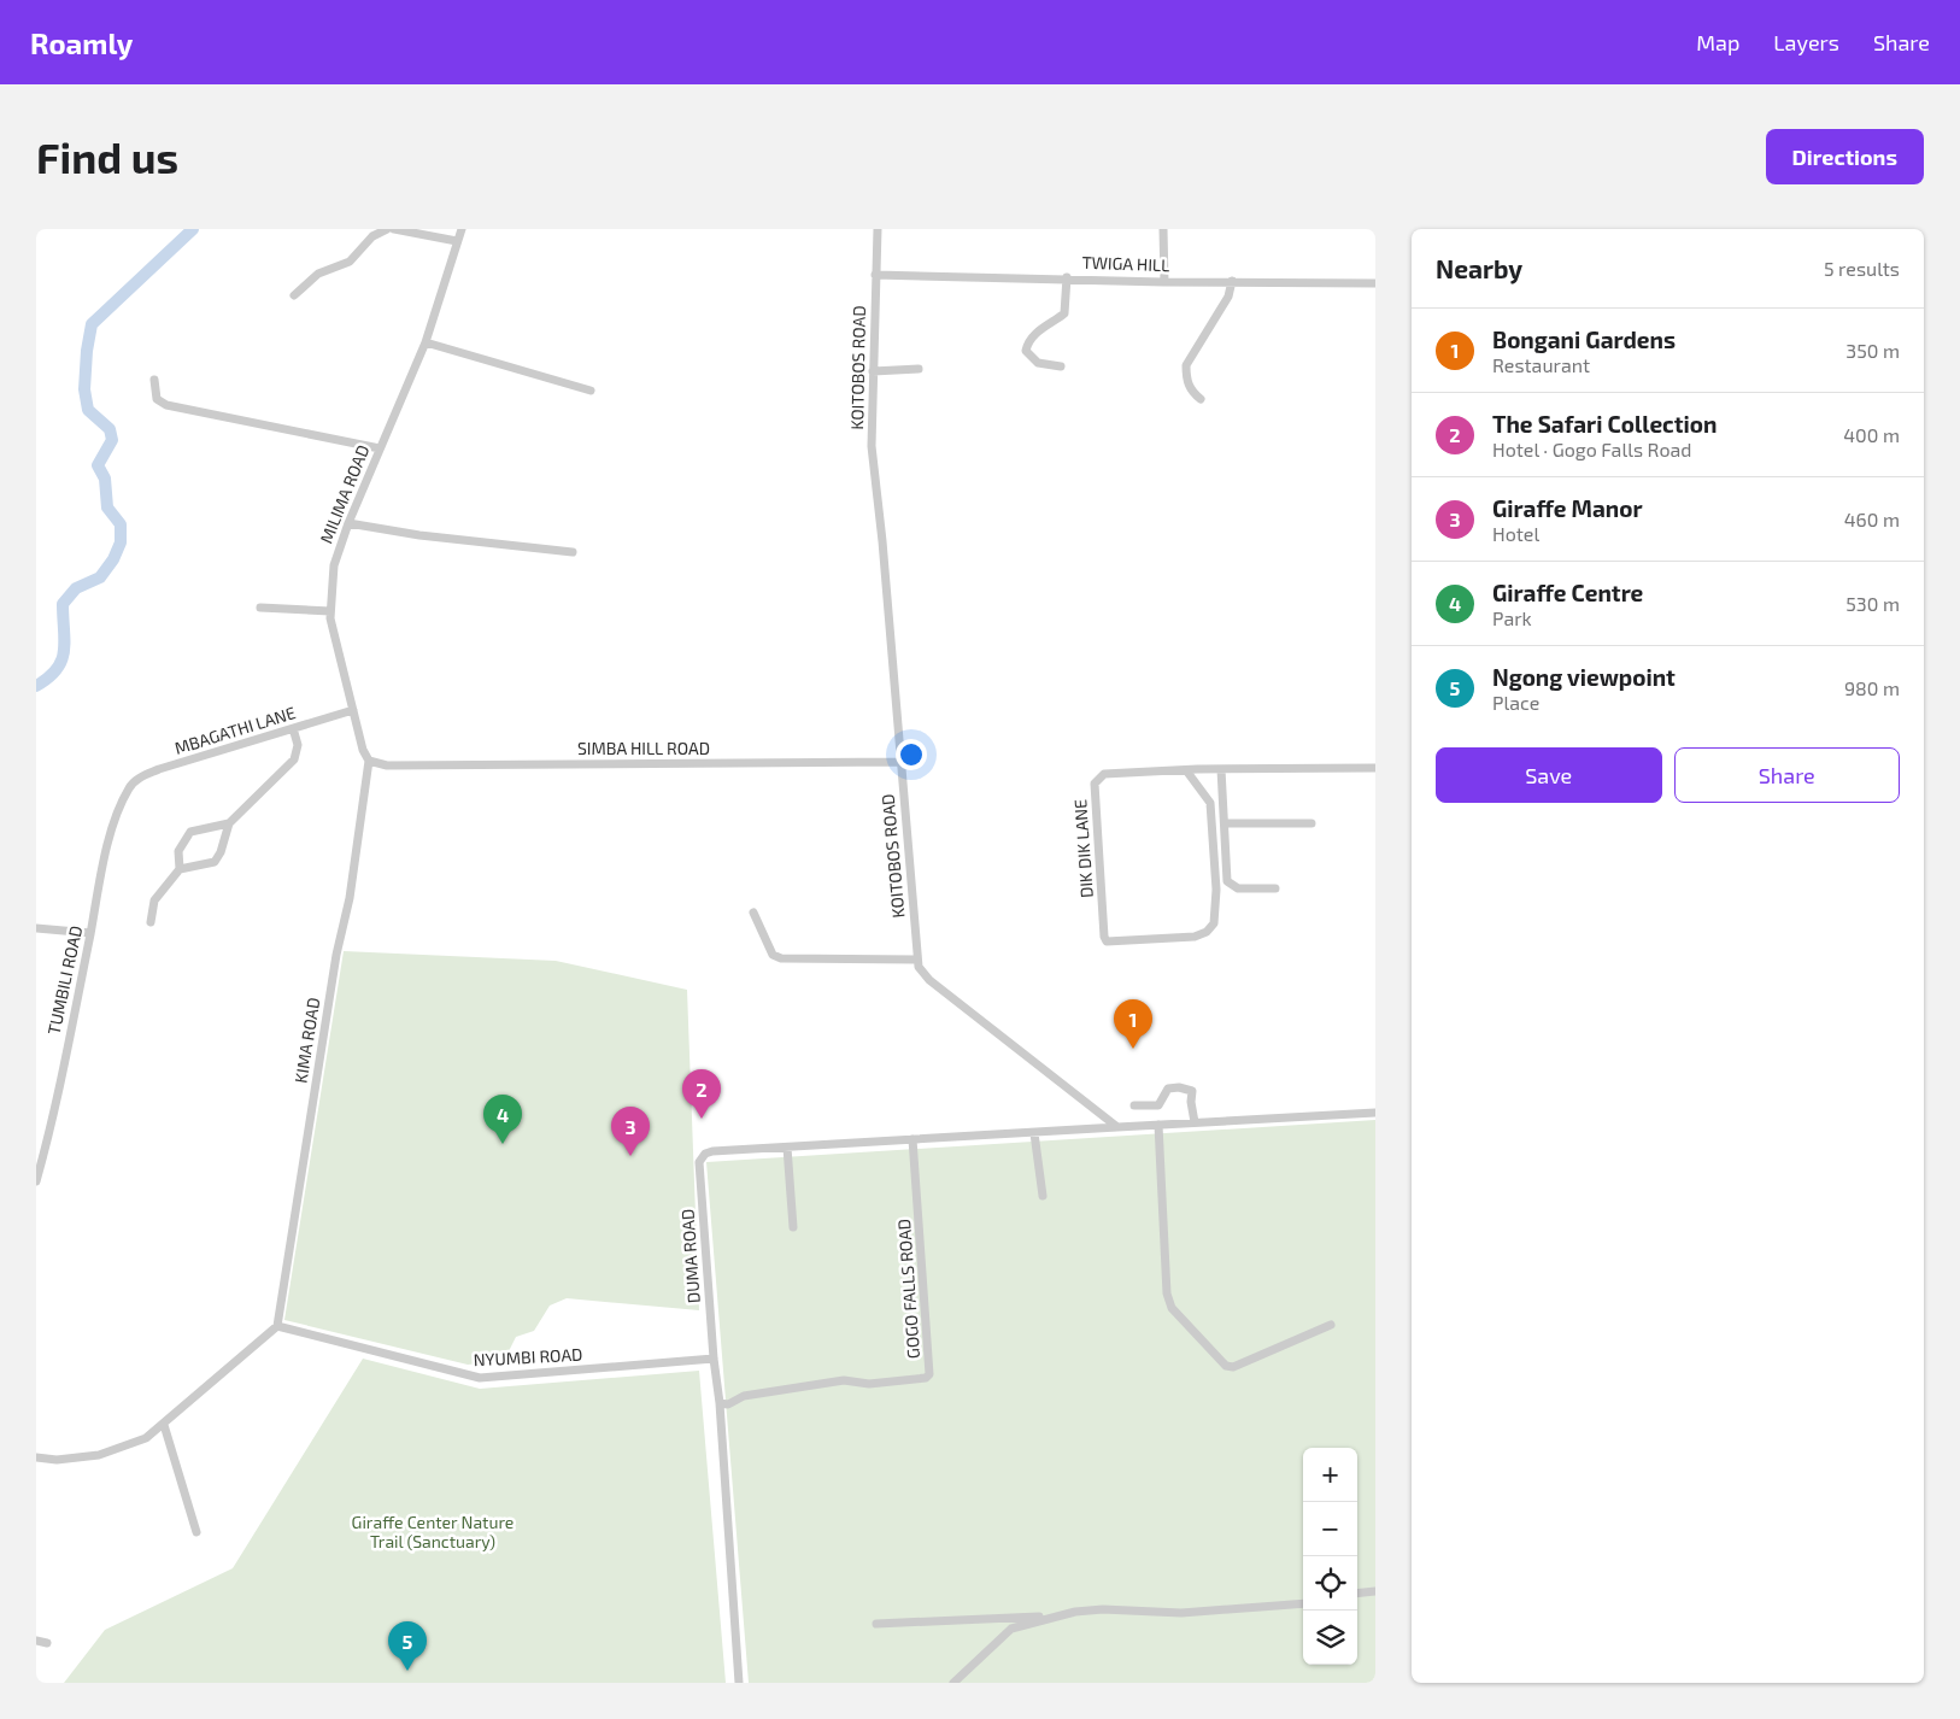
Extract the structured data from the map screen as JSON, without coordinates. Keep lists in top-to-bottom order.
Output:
{
  "streets": {
    "street": [
      "TWIGA HILL",
      "KOITOBOS ROAD",
      "MILIMA ROAD",
      "MBAGATHI LANE",
      "SIMBA HILL ROAD",
      "DIK DIK LANE",
      "TUMBILI ROAD",
      "KIMA ROAD",
      "DUMA ROAD",
      "GOGO FALLS ROAD",
      "NYUMBI ROAD"
    ]
  },
  "crossings": [
    ["TWIGA HILL", "KOITOBOS ROAD"],
    ["KOITOBOS ROAD", "SIMBA HILL ROAD"],
    ["MILIMA ROAD", "MBAGATHI LANE"],
    ["MILIMA ROAD", "SIMBA HILL ROAD"],
    ["MILIMA ROAD", "KIMA ROAD"],
    ["MBAGATHI LANE", "TUMBILI ROAD"],
    ["SIMBA HILL ROAD", "KIMA ROAD"],
    ["KIMA ROAD", "NYUMBI ROAD"],
    ["DUMA ROAD", "GOGO FALLS ROAD"],
    ["DUMA ROAD", "NYUMBI ROAD"]
  ],
  "parks": ["Giraffe Center Nature Trail (Sanctuary)"],
  "page": {
    "header": "Roamly",
    "nav": ["Map", "Layers", "Share"],
    "buttons": [
      "Directions",
      ["Save", "Share"]
    ],
    "title": "Find us",
    "heading": ["Nearby", "5 results"],
    "list": [
      {
        "mark": "1",
        "name": "Bongani Gardens",
        "note": "Restaurant",
        "value": "350 m"
      },
      {
        "mark": "2",
        "name": "The Safari Collection",
        "note": "Hotel · Gogo Falls Road",
        "value": "400 m"
      },
      {
        "mark": "3",
        "name": "Giraffe Manor",
        "note": "Hotel",
        "value": "460 m"
      },
      {
        "mark": "4",
        "name": "Giraffe Centre",
        "note": "Park",
        "value": "530 m"
      },
      {
        "mark": "5",
        "name": "Ngong viewpoint",
        "note": "Place",
        "value": "980 m"
      }
    ],
    "pins": [
      "1",
      "2",
      "4",
      "3",
      "5"
    ],
    "map_buttons": ["+", "−"]
  }
}
